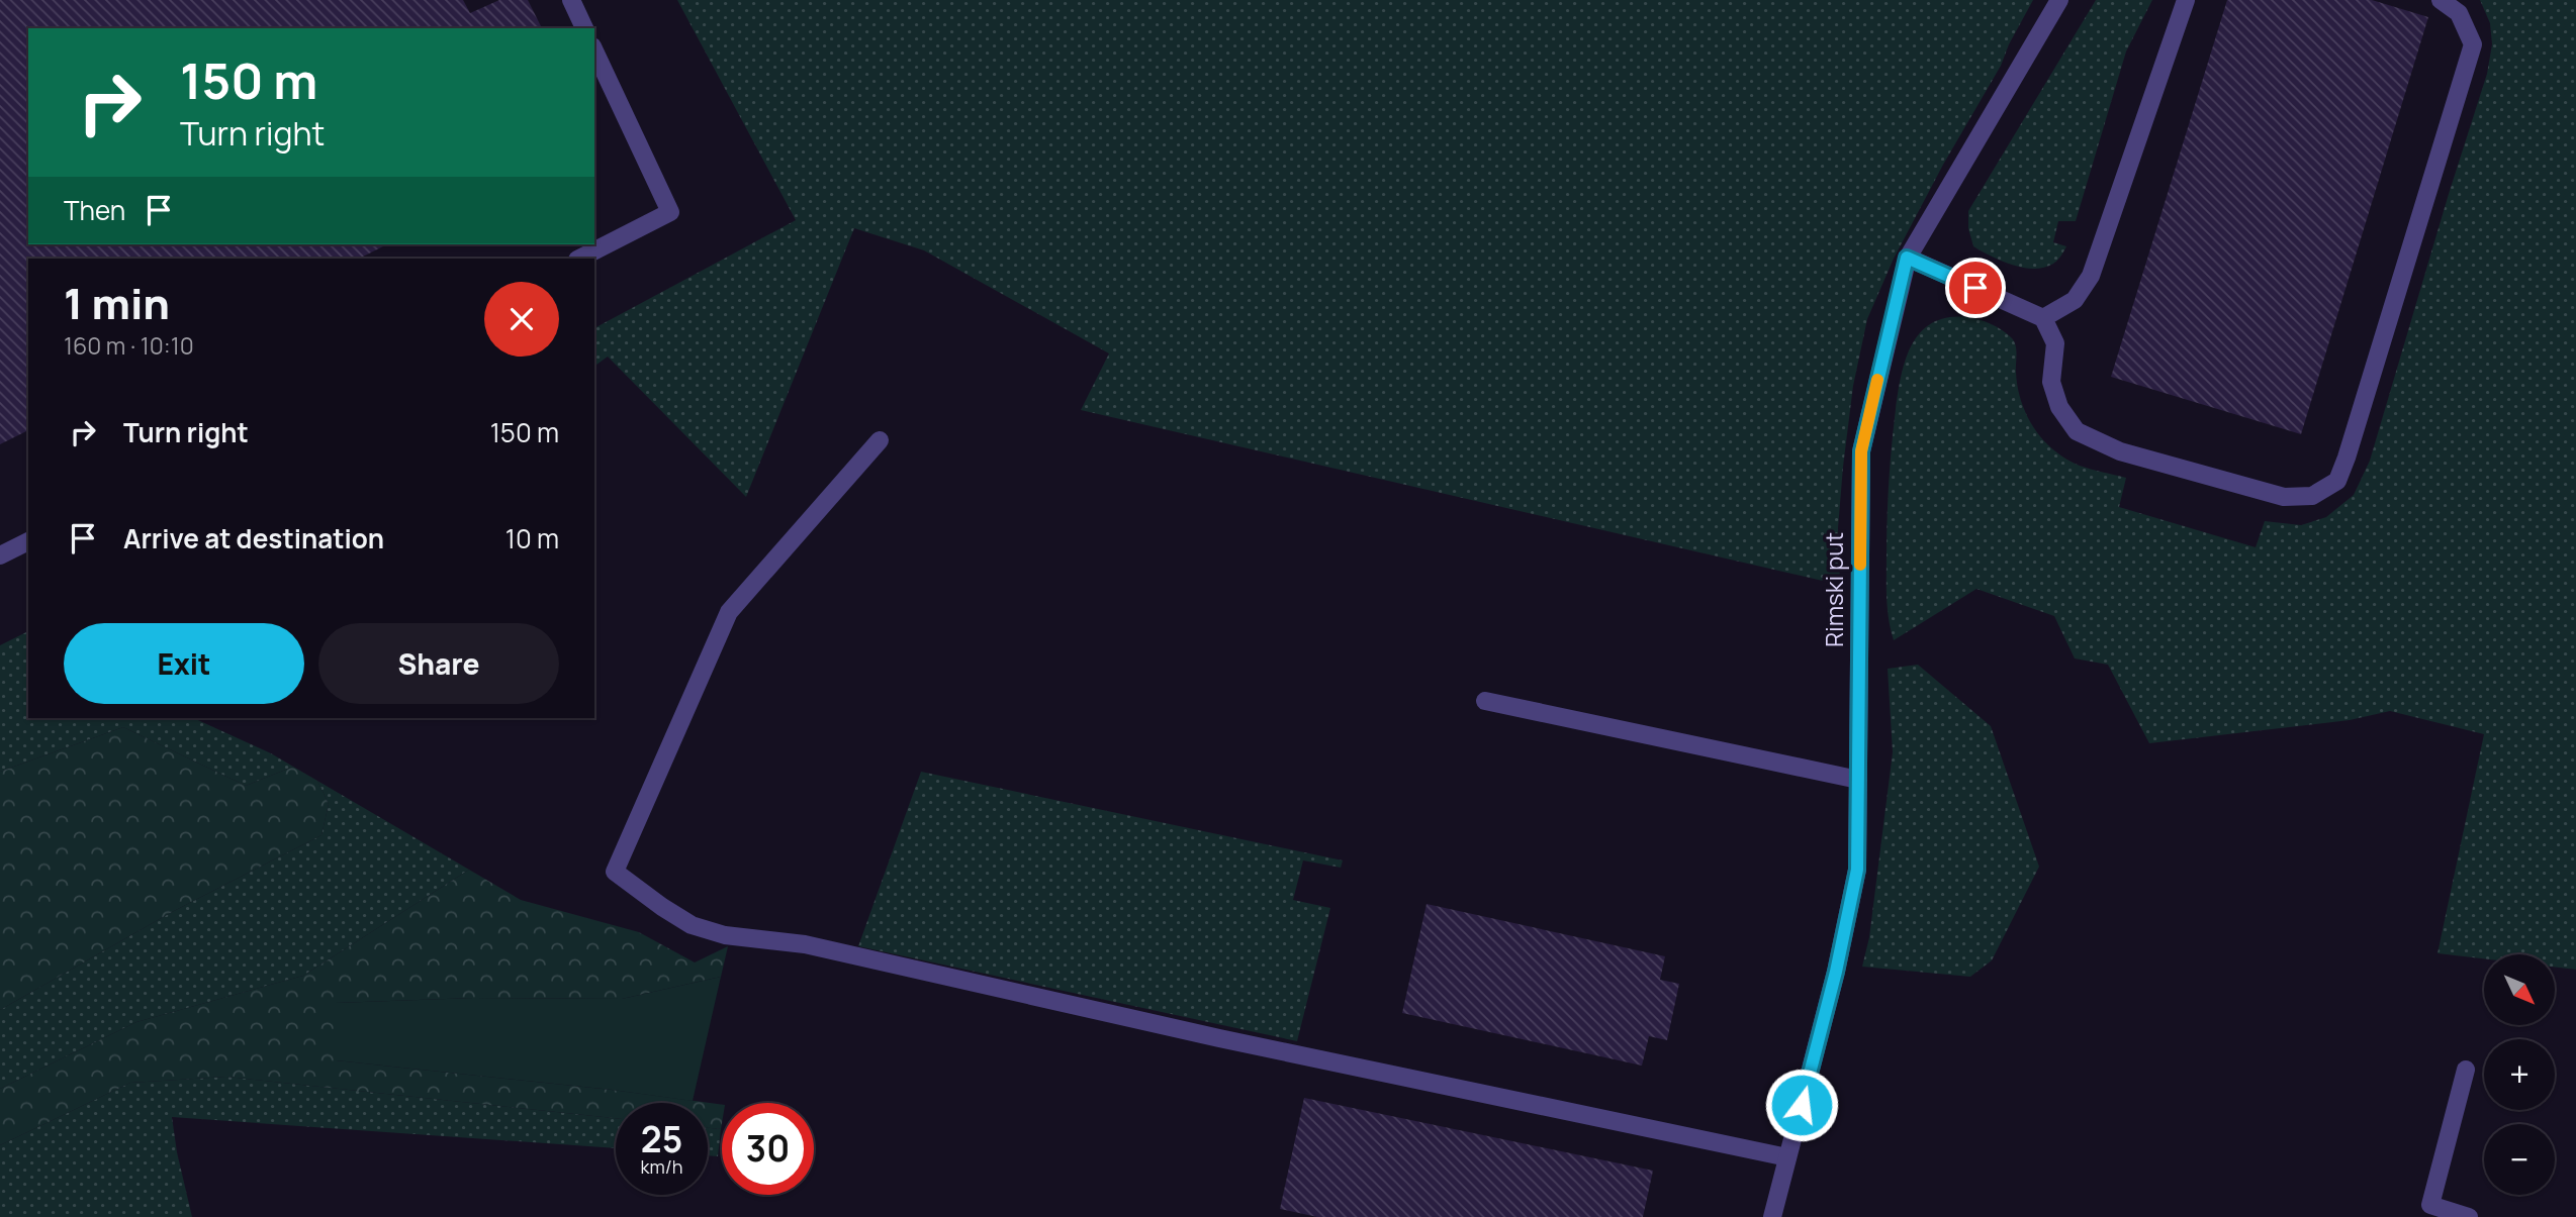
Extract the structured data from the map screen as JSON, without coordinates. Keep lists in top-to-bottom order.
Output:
{
  "streets": {
    "street": ["Rimski put"]
  },
  "north": "bottom right",
  "page": {
    "turn": ["150 m", "Turn right"],
    "then": "Then",
    "heading": ["1 min", "160 m · 10:10"],
    "list": [
      {
        "name": "Turn right",
        "value": "150 m"
      },
      {
        "name": "Arrive at destination",
        "value": "10 m"
      }
    ],
    "buttons": ["Exit", "Share"],
    "map_buttons": ["+", "−"],
    "speed": "25 km/h",
    "limit": "30"
  }
}
